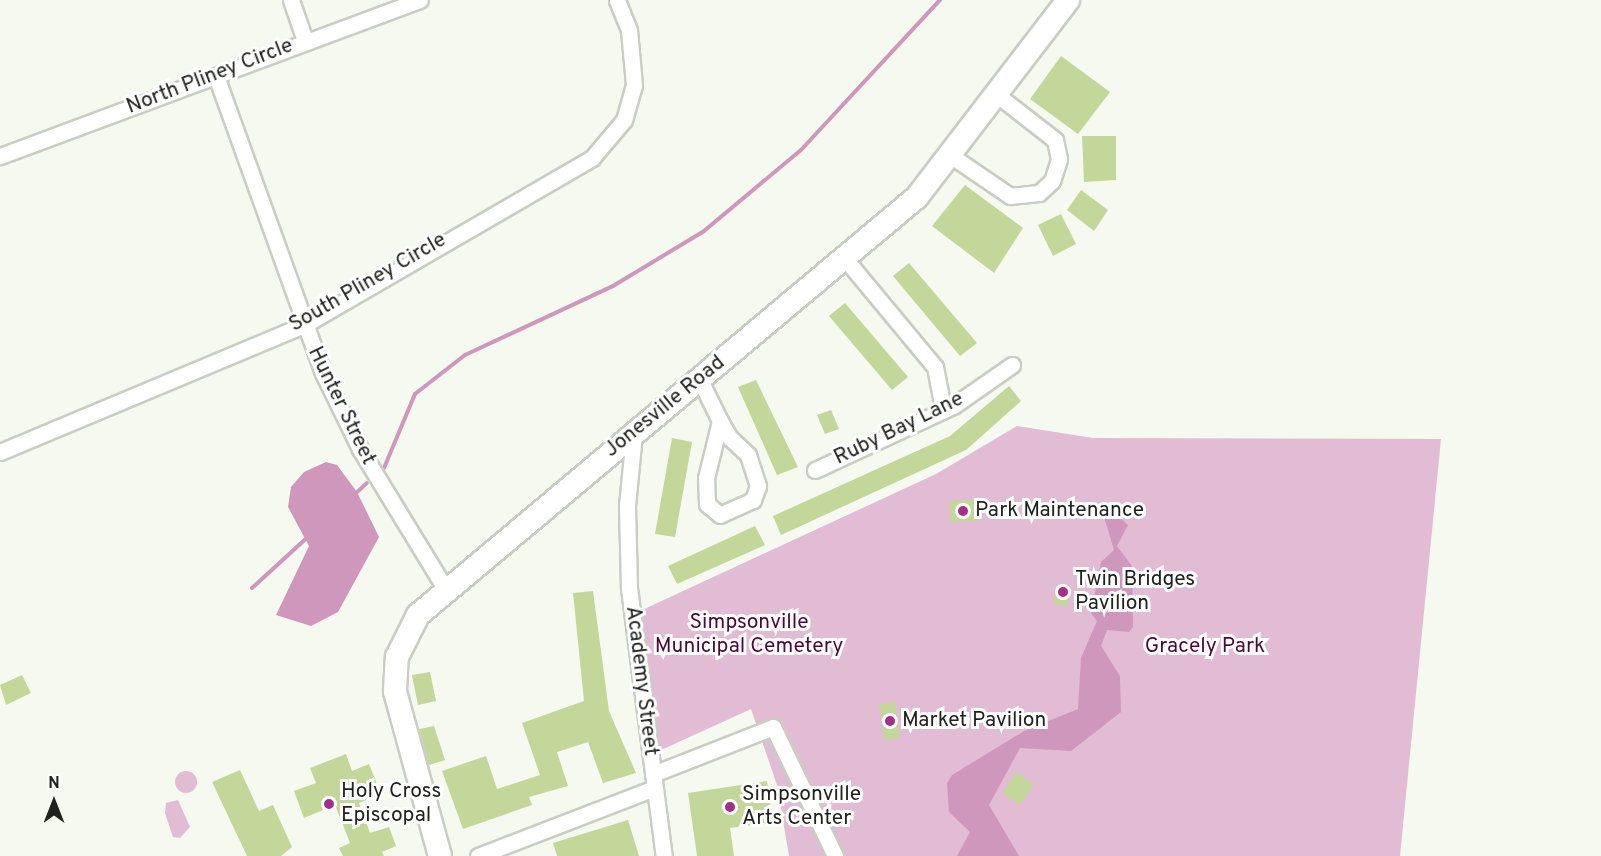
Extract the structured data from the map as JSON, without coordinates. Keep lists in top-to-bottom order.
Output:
{
  "streets": {
    "street": [
      "North Pliney Circle",
      "South Pliney Circle",
      "Hunter Street",
      "Jonesville Road",
      "Ruby Bay Lane",
      "Academy Street"
    ]
  },
  "crossings": [
    ["North Pliney Circle", "Hunter Street"],
    ["South Pliney Circle", "Hunter Street"],
    ["Hunter Street", "Jonesville Road"],
    ["Jonesville Road", "Academy Street"]
  ],
  "parks": ["Simpsonville Municipal Cemetery", "Gracely Park"],
  "places": [
    "Park Maintenance",
    "Twin Bridges Pavilion",
    "Market Pavilion",
    "Holy Cross Episcopal",
    "Simpsonville Arts Center"
  ],
  "north": "top"
}
